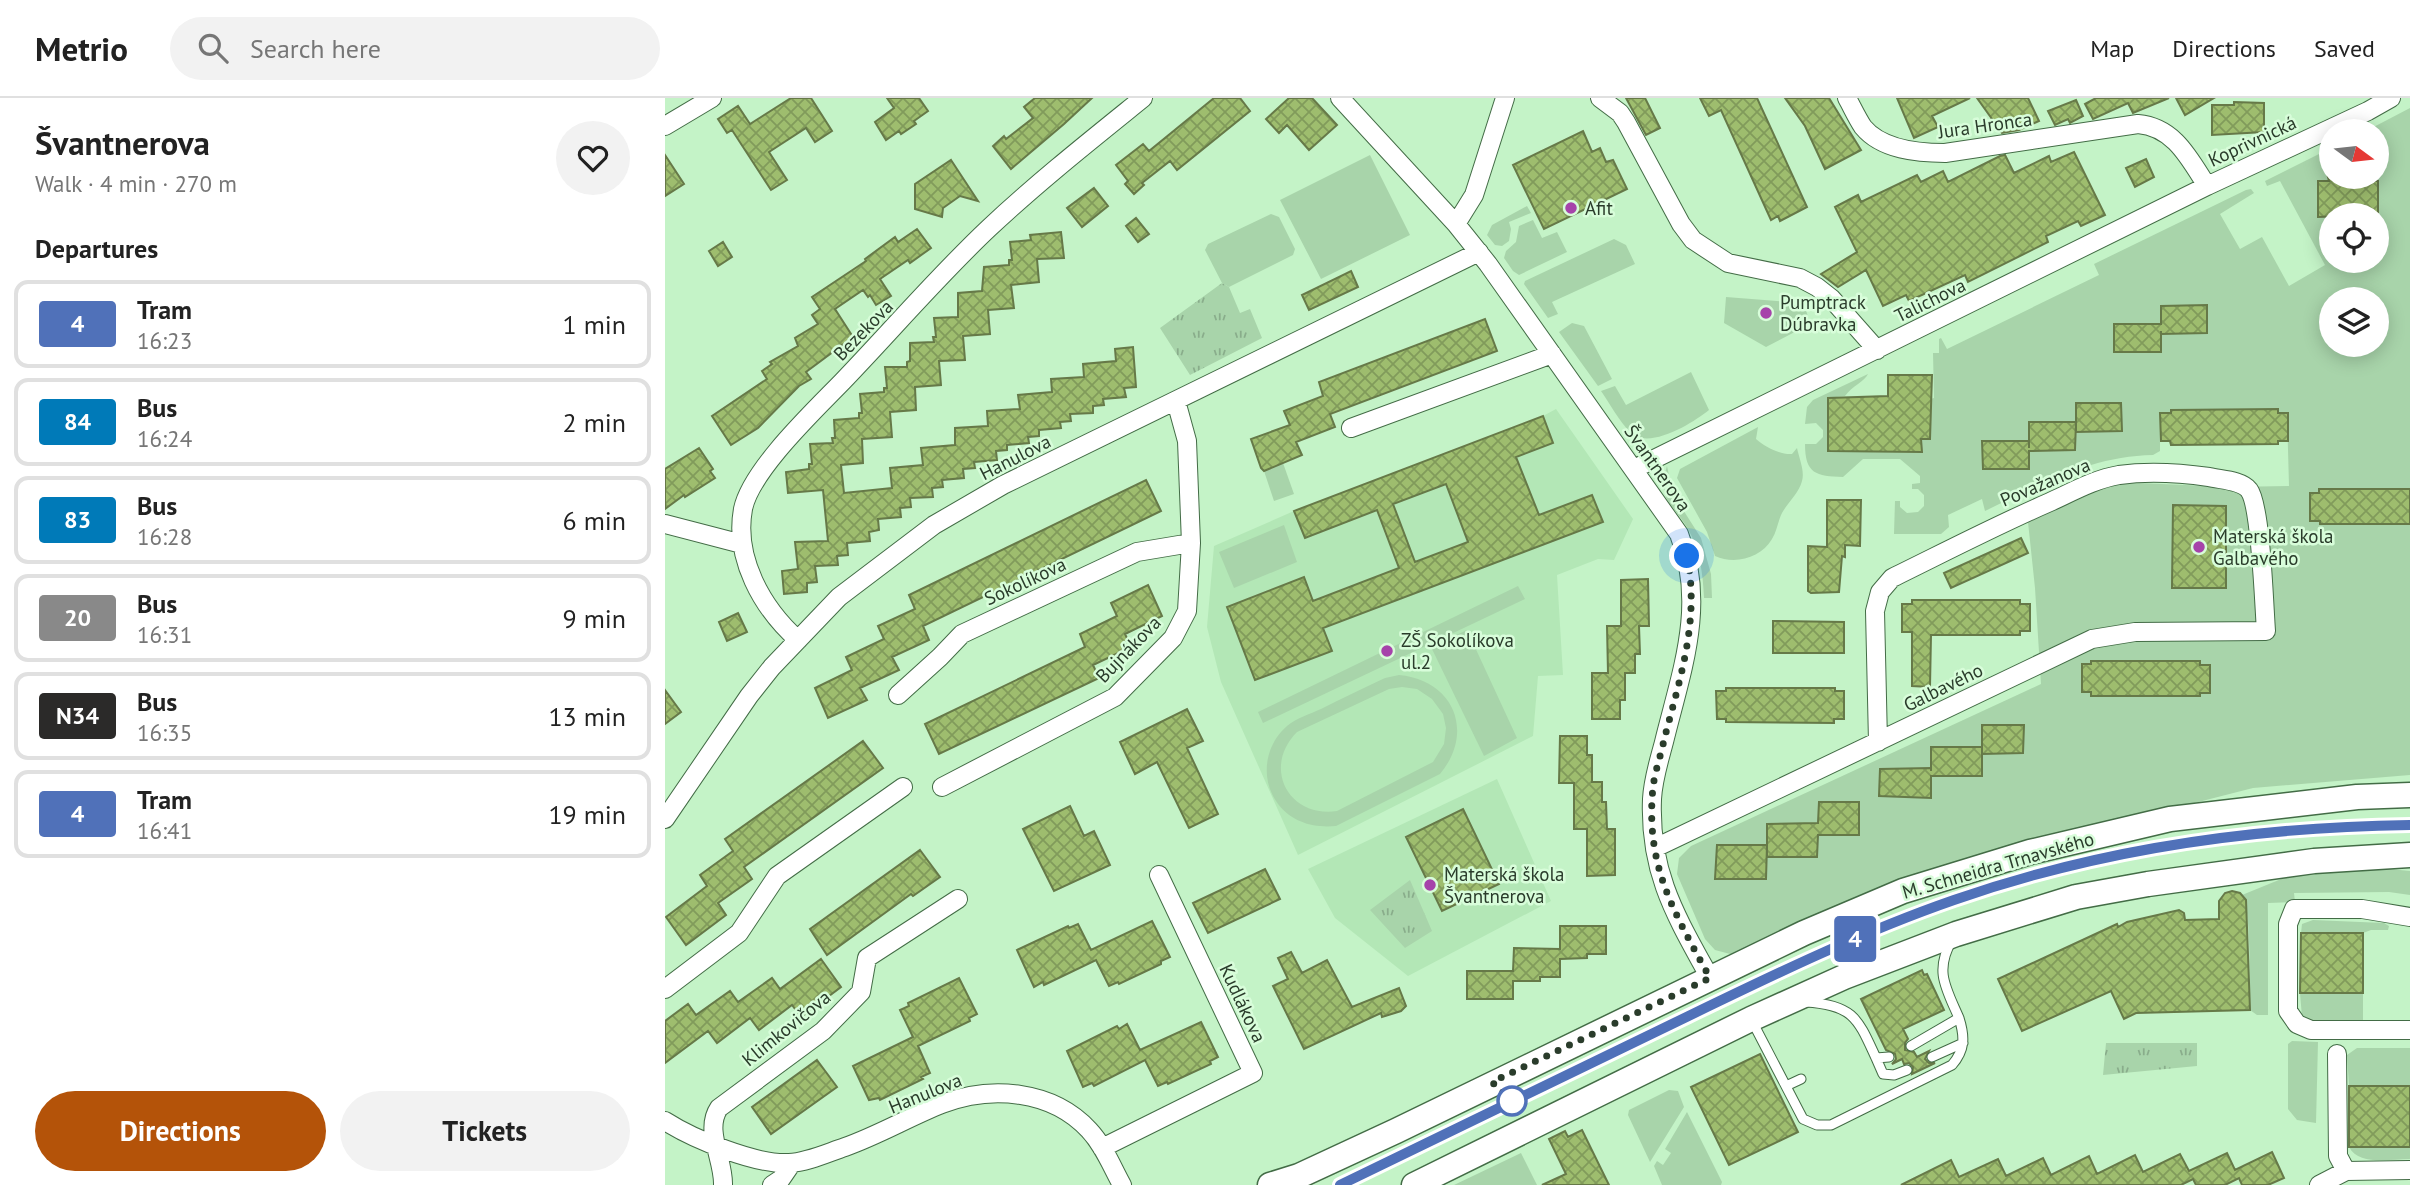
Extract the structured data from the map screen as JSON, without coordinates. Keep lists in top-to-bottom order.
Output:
{
  "streets": {
    "main road": ["M. Schneidra Trnavského"],
    "street": [
      "Jura Hronca",
      "Koprivnická",
      "Talichova",
      "Bezekova",
      "Hanulova",
      "Švantnerova",
      "Považanova",
      "Sokolíkova",
      "Bujnákova",
      "Galbavého",
      "Kudlákova",
      "Klimkovičova"
    ]
  },
  "crossings": [
    ["Jura Hronca", "Koprivnická"],
    ["Jura Hronca", "Talichova"],
    ["Koprivnická", "Talichova"],
    ["Talichova", "Švantnerova"],
    ["Bezekova", "Hanulova"],
    ["Hanulova", "Švantnerova"],
    ["Hanulova", "Bujnákova"],
    ["Hanulova", "Kudlákova"],
    ["Hanulova", "Klimkovičova"],
    ["Švantnerova", "Galbavého"],
    ["Švantnerova", "M. Schneidra Trnavského"],
    ["Považanova", "Galbavého"],
    ["Sokolíkova", "Bujnákova"]
  ],
  "places": [
    "Afit",
    "Pumptrack Dúbravka",
    "Materská škola Galbavého",
    "ZŠ Sokolíkova ul.2",
    "Materská škola Švantnerova"
  ],
  "lines": ["tram line 4"],
  "north": "right",
  "page": {
    "header": "Metrio",
    "search": "Search here",
    "nav": ["Map", "Directions", "Saved"],
    "heading": [
      ["Švantnerova", "Walk · 4 min · 270 m"],
      "Departures"
    ],
    "on_map": "4",
    "list": [
      {
        "mark": "4",
        "name": "Tram",
        "note": "16:23",
        "value": "1 min"
      },
      {
        "mark": "84",
        "name": "Bus",
        "note": "16:24",
        "value": "2 min"
      },
      {
        "mark": "83",
        "name": "Bus",
        "note": "16:28",
        "value": "6 min"
      },
      {
        "mark": "20",
        "name": "Bus",
        "note": "16:31",
        "value": "9 min"
      },
      {
        "mark": "N34",
        "name": "Bus",
        "note": "16:35",
        "value": "13 min"
      },
      {
        "mark": "4",
        "name": "Tram",
        "note": "16:41",
        "value": "19 min"
      }
    ],
    "buttons": ["Directions", "Tickets"]
  }
}
